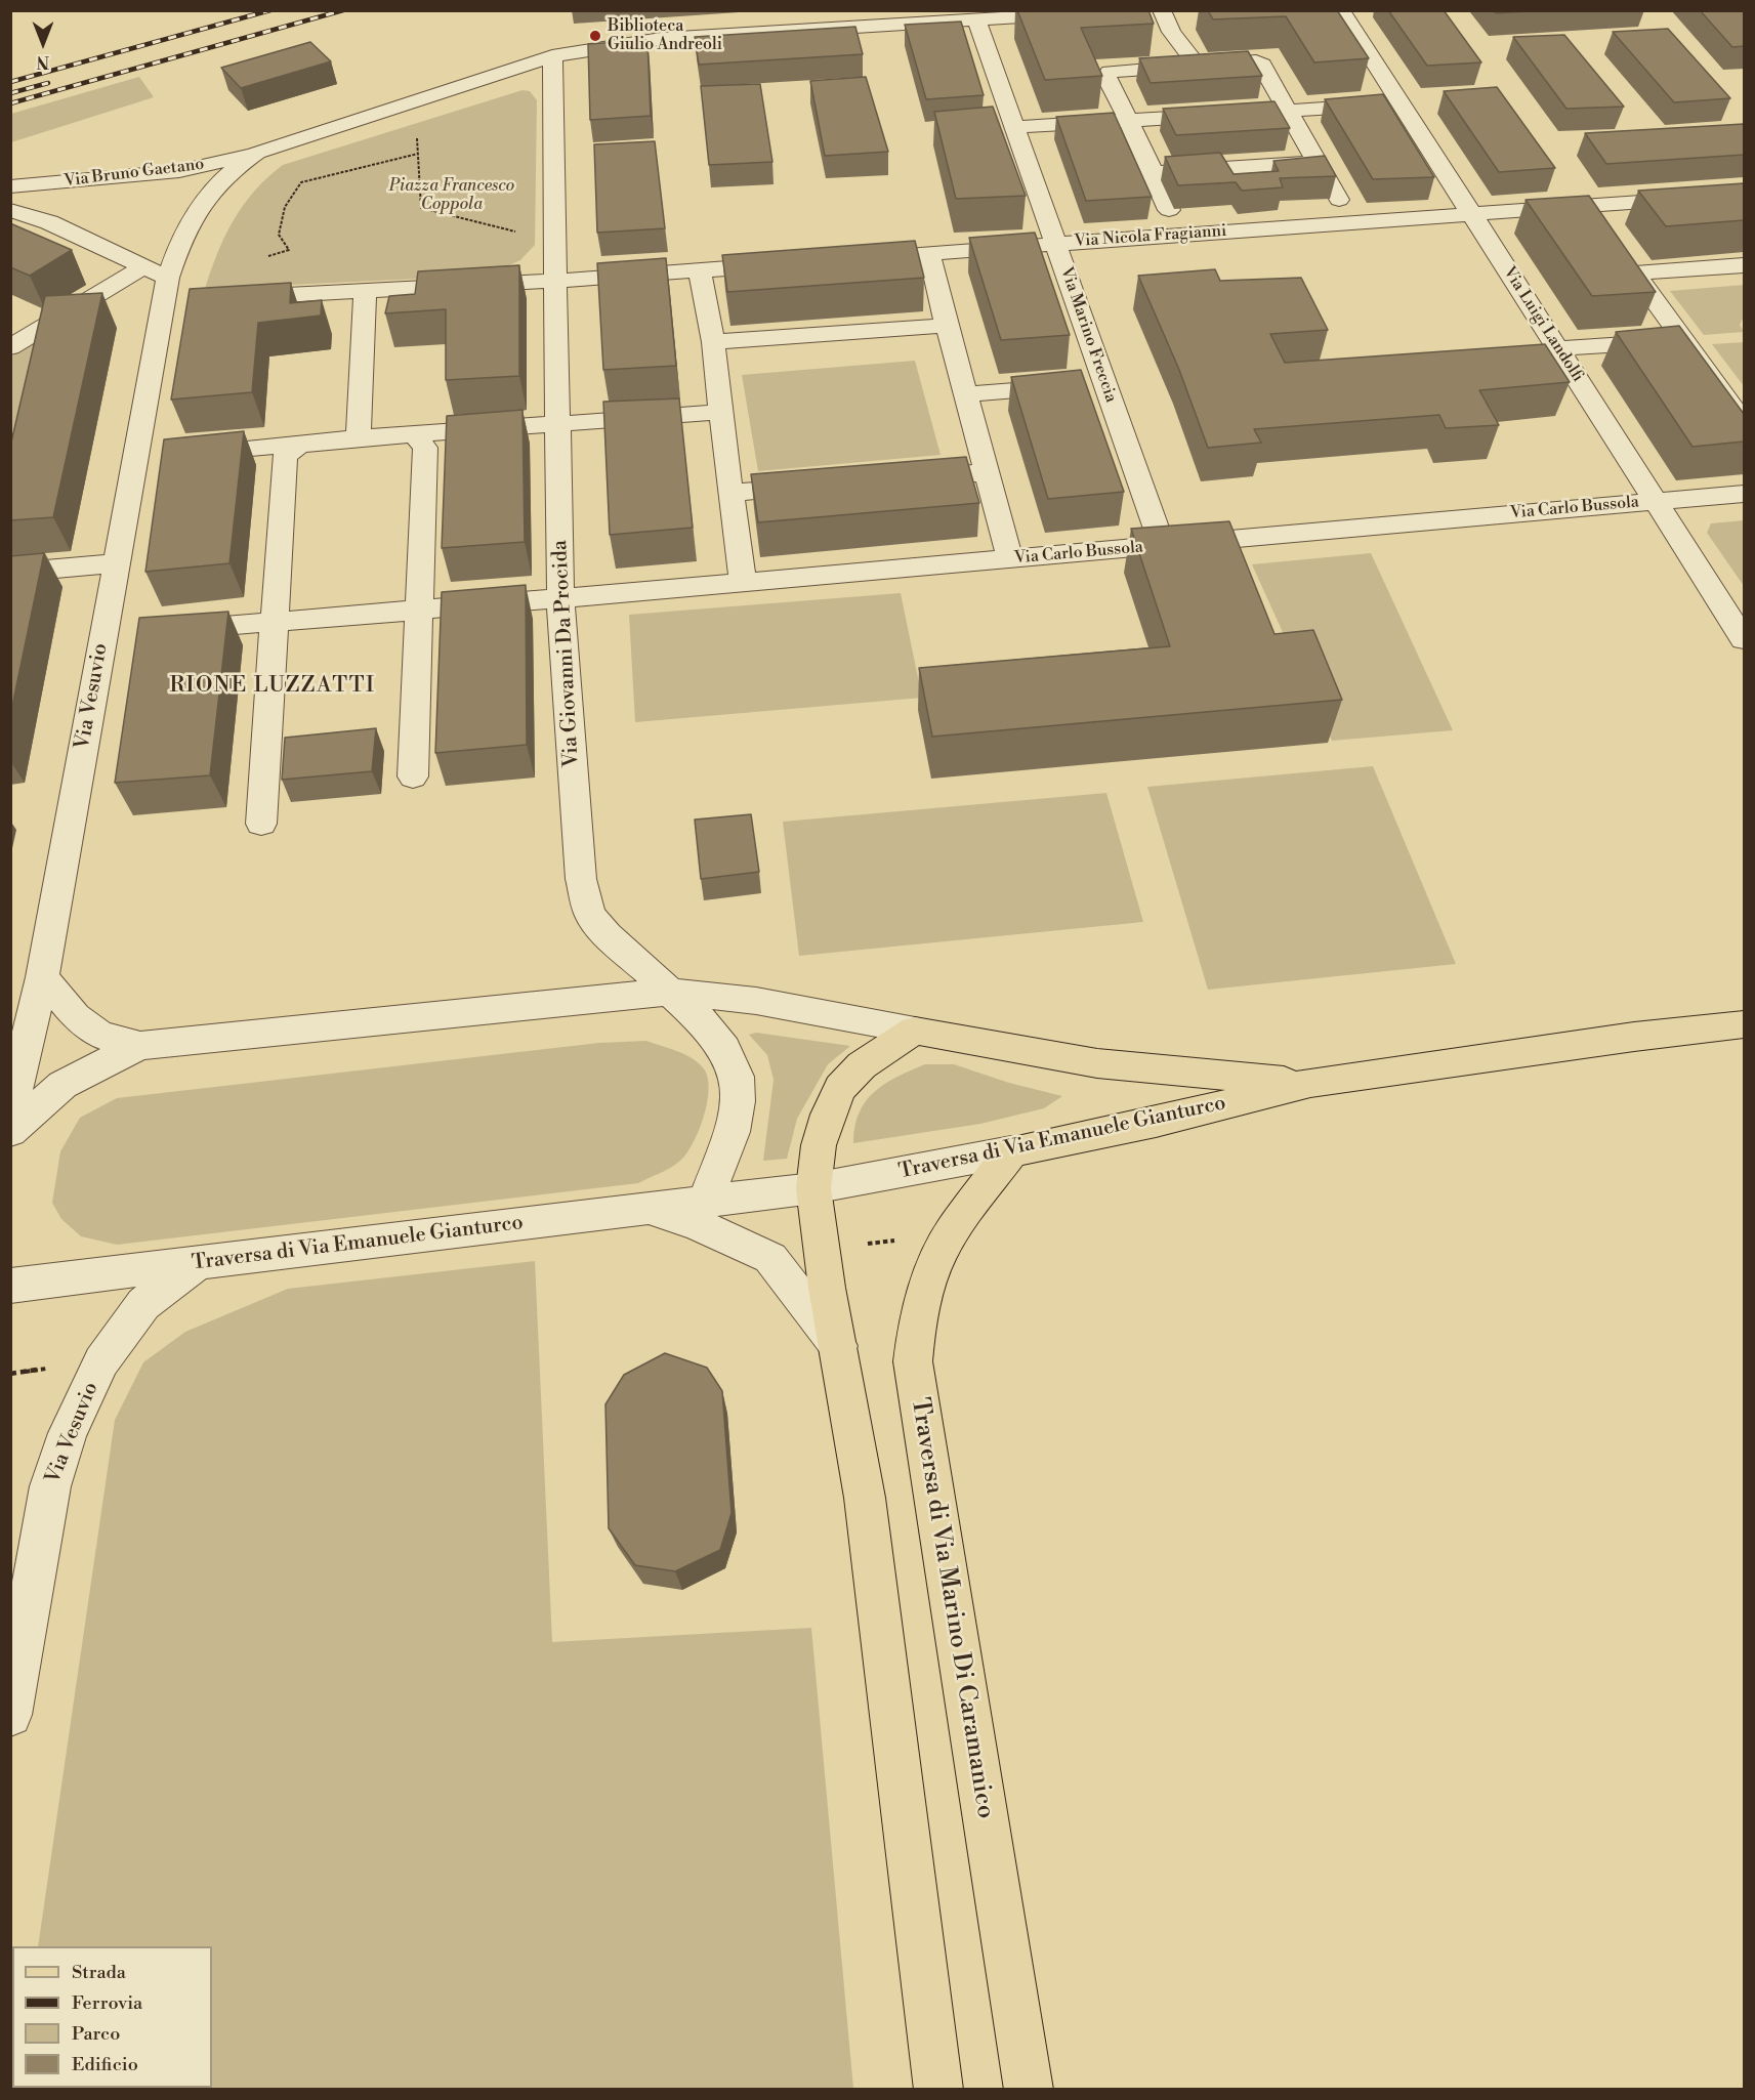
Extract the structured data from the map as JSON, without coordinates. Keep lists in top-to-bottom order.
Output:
{
  "streets": {
    "main road": ["Traversa di Via Emanuele Gianturco", "Traversa di Via Marino Di Caramanico"],
    "street": [
      "Via Bruno Gaetano",
      "Via Nicola Fragianni",
      "Via Luigi Landolfi",
      "Via Marino Freccia",
      "Via Carlo Bussola",
      "Via Giovanni Da Procida",
      "Via Vesuvio"
    ]
  },
  "crossings": [
    ["Via Nicola Fragianni", "Via Luigi Landolfi"],
    ["Via Nicola Fragianni", "Via Marino Freccia"],
    ["Via Luigi Landolfi", "Via Carlo Bussola"],
    ["Via Marino Freccia", "Via Carlo Bussola"],
    ["Via Carlo Bussola", "Via Giovanni Da Procida"],
    ["Via Giovanni Da Procida", "Traversa di Via Emanuele Gianturco"],
    ["Via Vesuvio", "Traversa di Via Emanuele Gianturco"],
    ["Traversa di Via Emanuele Gianturco", "Traversa di Via Marino Di Caramanico"]
  ],
  "districts": ["RIONE LUZZATTI"],
  "parks": ["Piazza Francesco Coppola"],
  "places": ["Biblioteca Giulio Andreoli"],
  "legend": [
    "Strada",
    "Ferrovia",
    "Parco",
    "Edificio"
  ],
  "north": "bottom"
}
